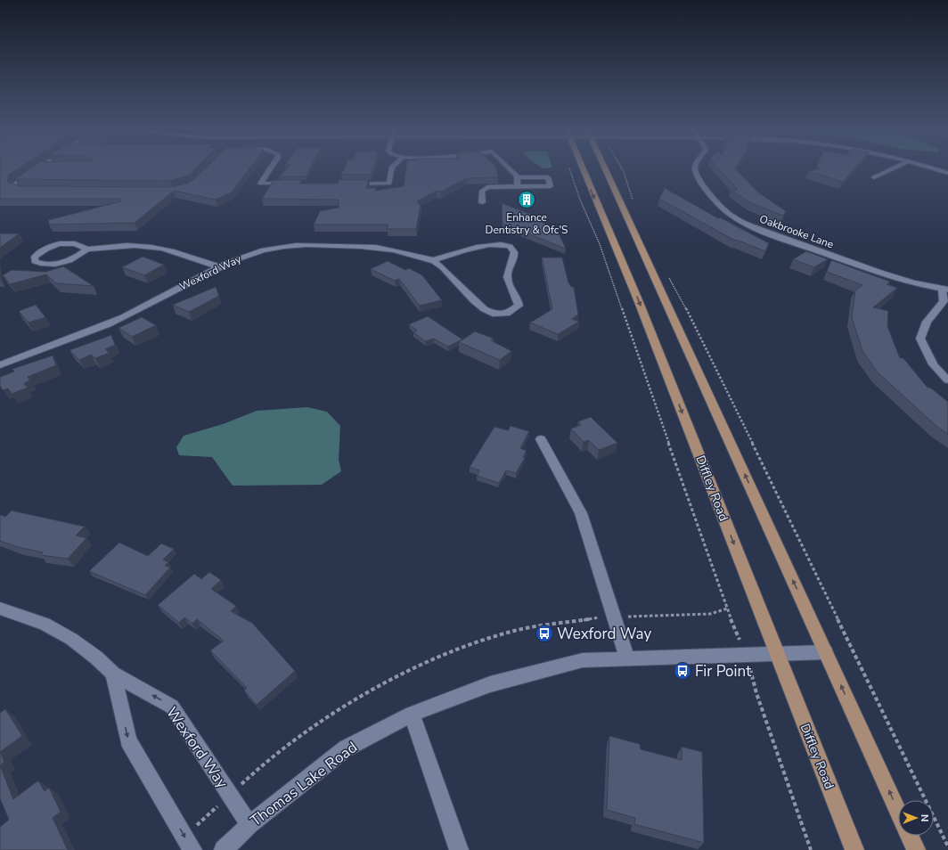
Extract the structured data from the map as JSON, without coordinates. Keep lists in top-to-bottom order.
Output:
{
  "streets": {
    "main road": ["Diffley Road"],
    "street": ["Oakbrooke Lane", "Wexford Way", "Thomas Lake Road"]
  },
  "crossings": [
    ["Wexford Way", "Thomas Lake Road"],
    ["Diffley Road", "Thomas Lake Road"]
  ],
  "places": {
    "building": ["Enhance Dentistry & Ofc'S"],
    "bus stop": ["Wexford Way", "Fir Point"]
  },
  "north": "right"
}
